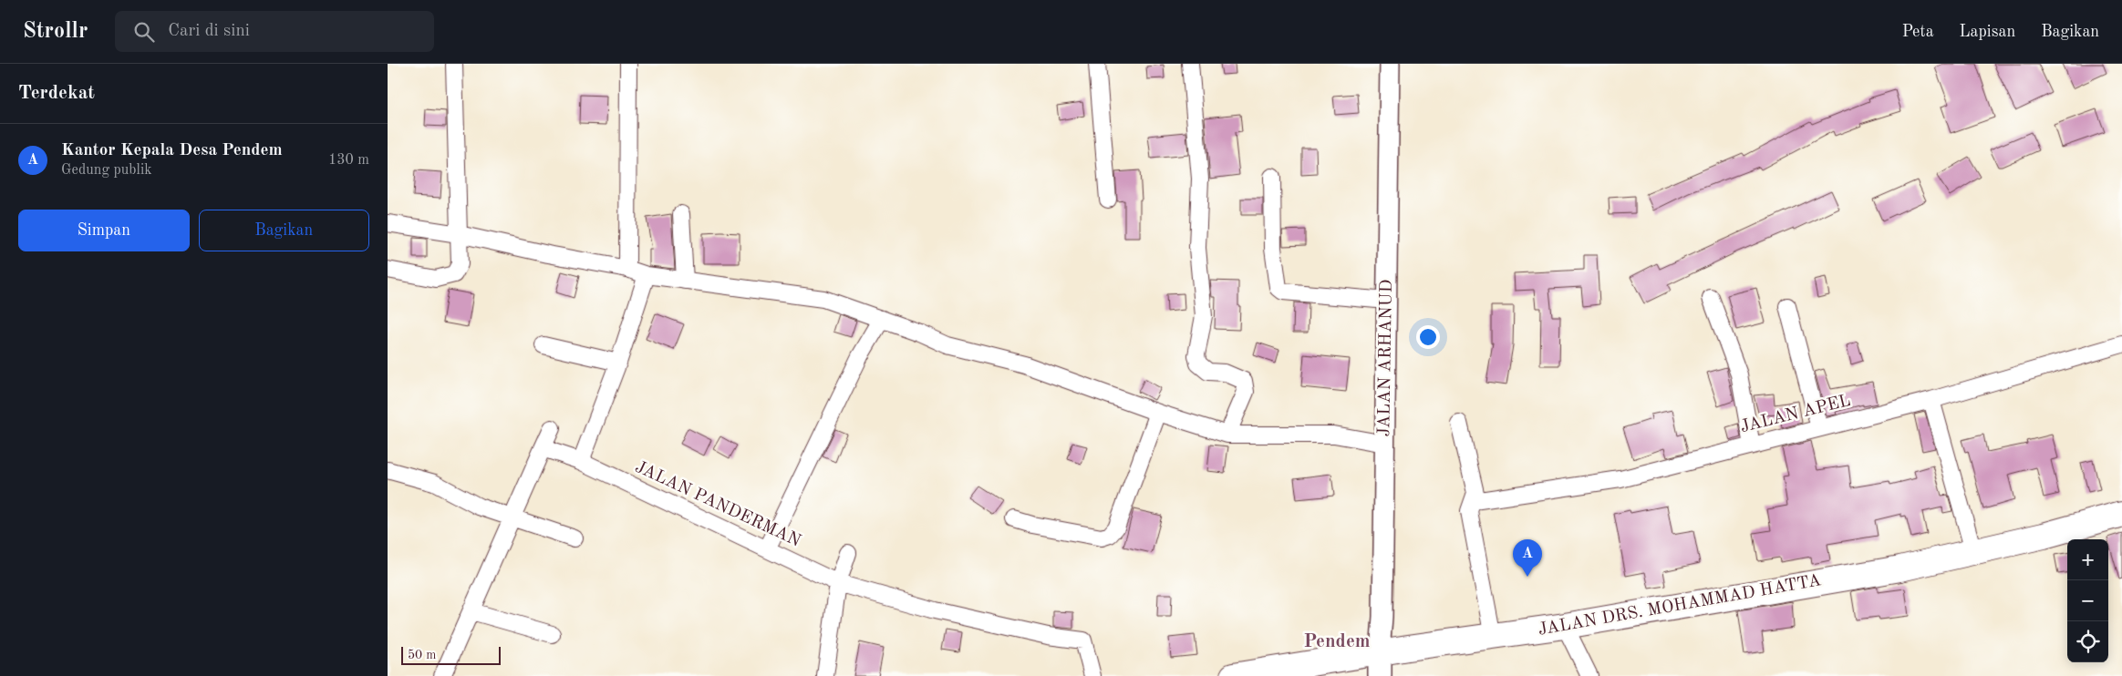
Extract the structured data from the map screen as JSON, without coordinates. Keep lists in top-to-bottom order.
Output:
{
  "streets": {
    "main road": ["JALAN DRS. MOHAMMAD HATTA"],
    "street": ["JALAN ARHANUD", "JALAN APEL", "JALAN PANDERMAN"]
  },
  "crossings": [
    ["JALAN ARHANUD", "JALAN DRS. MOHAMMAD HATTA"]
  ],
  "districts": ["Pendem"],
  "scale_bar": "50 m",
  "page": {
    "header": "Strollr",
    "search": "Cari di sini",
    "nav": ["Peta", "Lapisan", "Bagikan"],
    "heading": "Terdekat",
    "list": [
      {
        "mark": "A",
        "name": "Kantor Kepala Desa Pendem",
        "note": "Gedung publik",
        "value": "130 m"
      }
    ],
    "buttons": ["Simpan", "Bagikan"],
    "map_buttons": ["+", "−"],
    "pins": "A",
    "scale": "50 m"
  }
}
